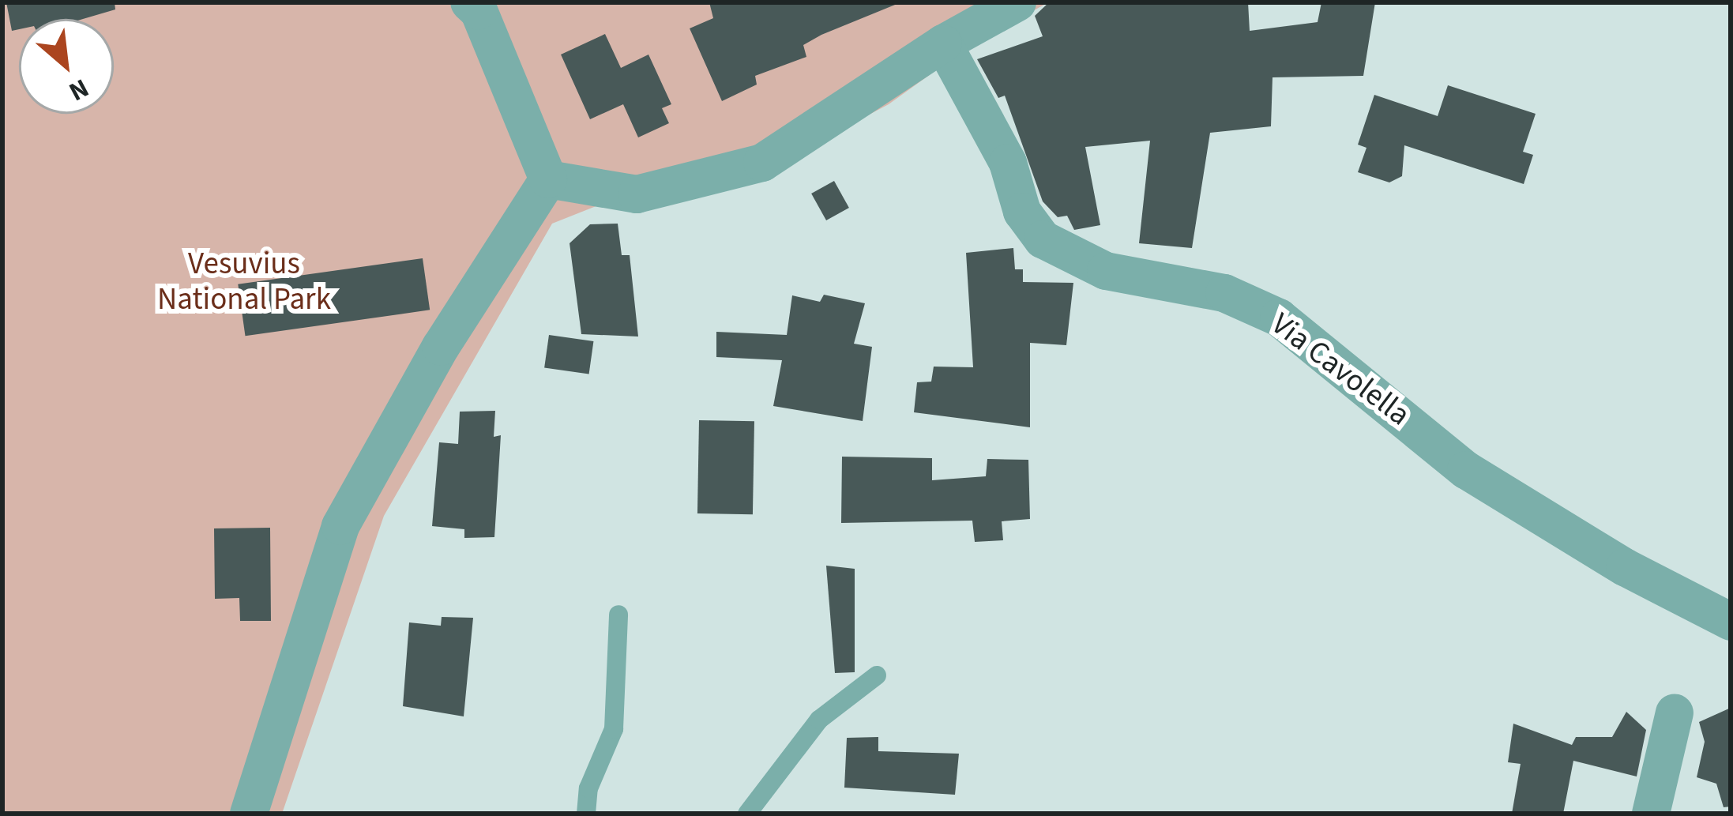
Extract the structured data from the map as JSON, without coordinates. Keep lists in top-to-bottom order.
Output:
{
  "streets": {
    "street": ["Via Cavolella"]
  },
  "parks": ["Vesuvius National Park"],
  "north": "bottom right"
}
